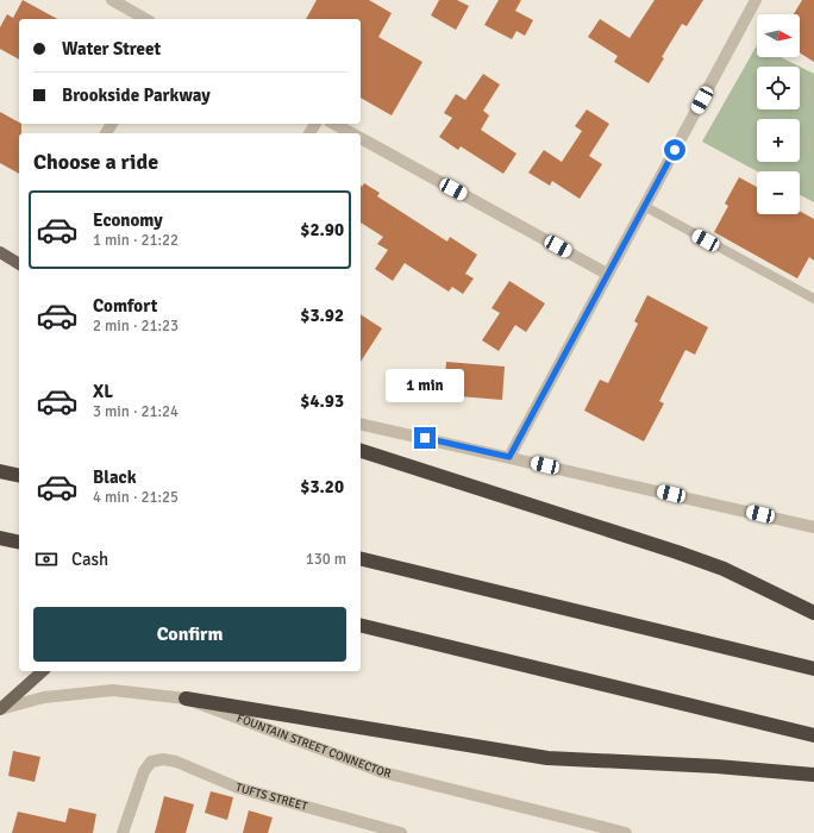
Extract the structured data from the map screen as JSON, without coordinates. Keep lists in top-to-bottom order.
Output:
{
  "streets": {
    "street": ["FOUNTAIN STREET CONNECTOR", "TUFTS STREET"]
  },
  "north": "right",
  "page": {
    "map_buttons": ["+", "−"],
    "banner": ["Water Street", "Brookside Parkway"],
    "heading": "Choose a ride",
    "list": [
      {
        "name": "Economy",
        "note": "1 min · 21:22",
        "value": "$2.90"
      },
      {
        "name": "Comfort",
        "note": "2 min · 21:23",
        "value": "$3.92"
      },
      {
        "name": "XL",
        "note": "3 min · 21:24",
        "value": "$4.93"
      },
      {
        "name": "Black",
        "note": "4 min · 21:25",
        "value": "$3.20"
      }
    ],
    "bubble": "1 min",
    "pay": ["Cash", "130 m"],
    "buttons": "Confirm"
  }
}
